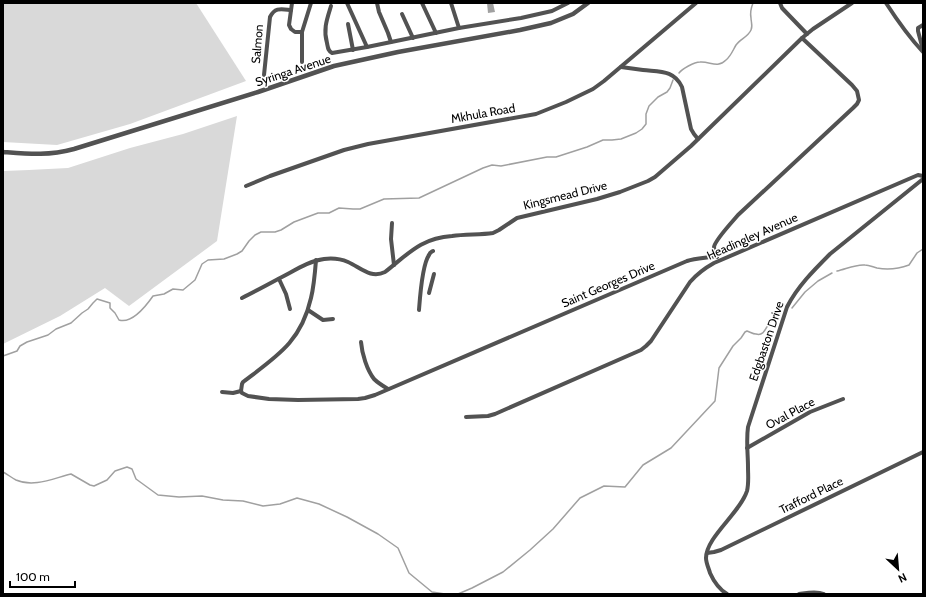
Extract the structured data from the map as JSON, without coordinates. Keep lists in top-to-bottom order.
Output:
{
  "streets": {
    "street": [
      "Salmon",
      "Syringa Avenue",
      "Mkhula Road",
      "Kingsmead Drive",
      "Headingley Avenue",
      "Saint Georges Drive",
      "Edgbaston Drive",
      "Oval Place",
      "Trafford Place"
    ]
  },
  "crossings": [
    ["Edgbaston Drive", "Oval Place"],
    ["Edgbaston Drive", "Trafford Place"]
  ],
  "scale_bar": "100 m",
  "north": "bottom right"
}
